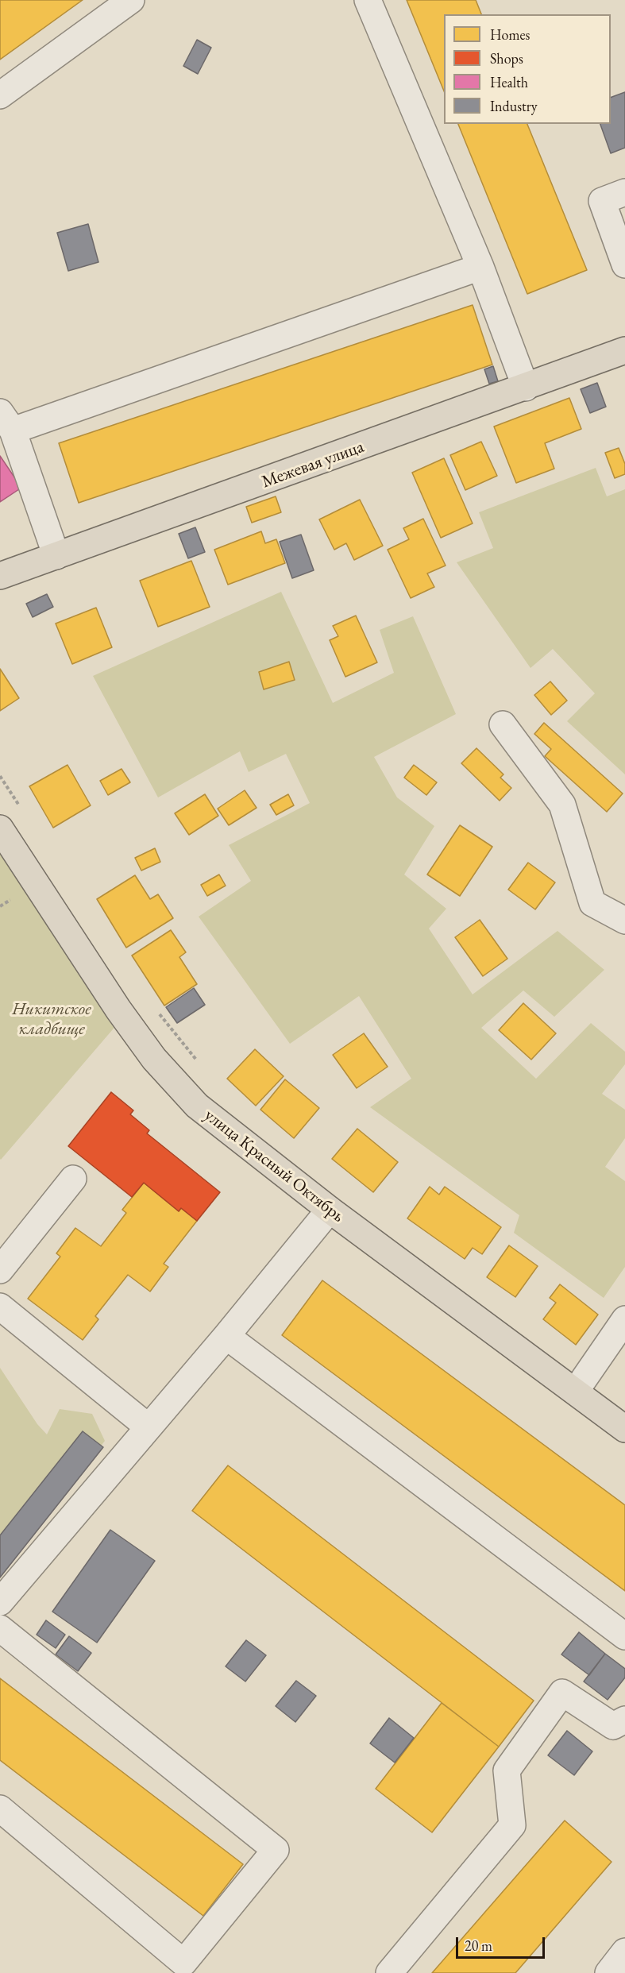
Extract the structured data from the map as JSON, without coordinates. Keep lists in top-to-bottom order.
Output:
{
  "streets": {
    "main road": ["Межевая улица", "улица Красный Октябрь"]
  },
  "parks": ["Никитское кладбище"],
  "legend": [
    "Homes",
    "Shops",
    "Health",
    "Industry"
  ],
  "scale_bar": "20 m"
}
